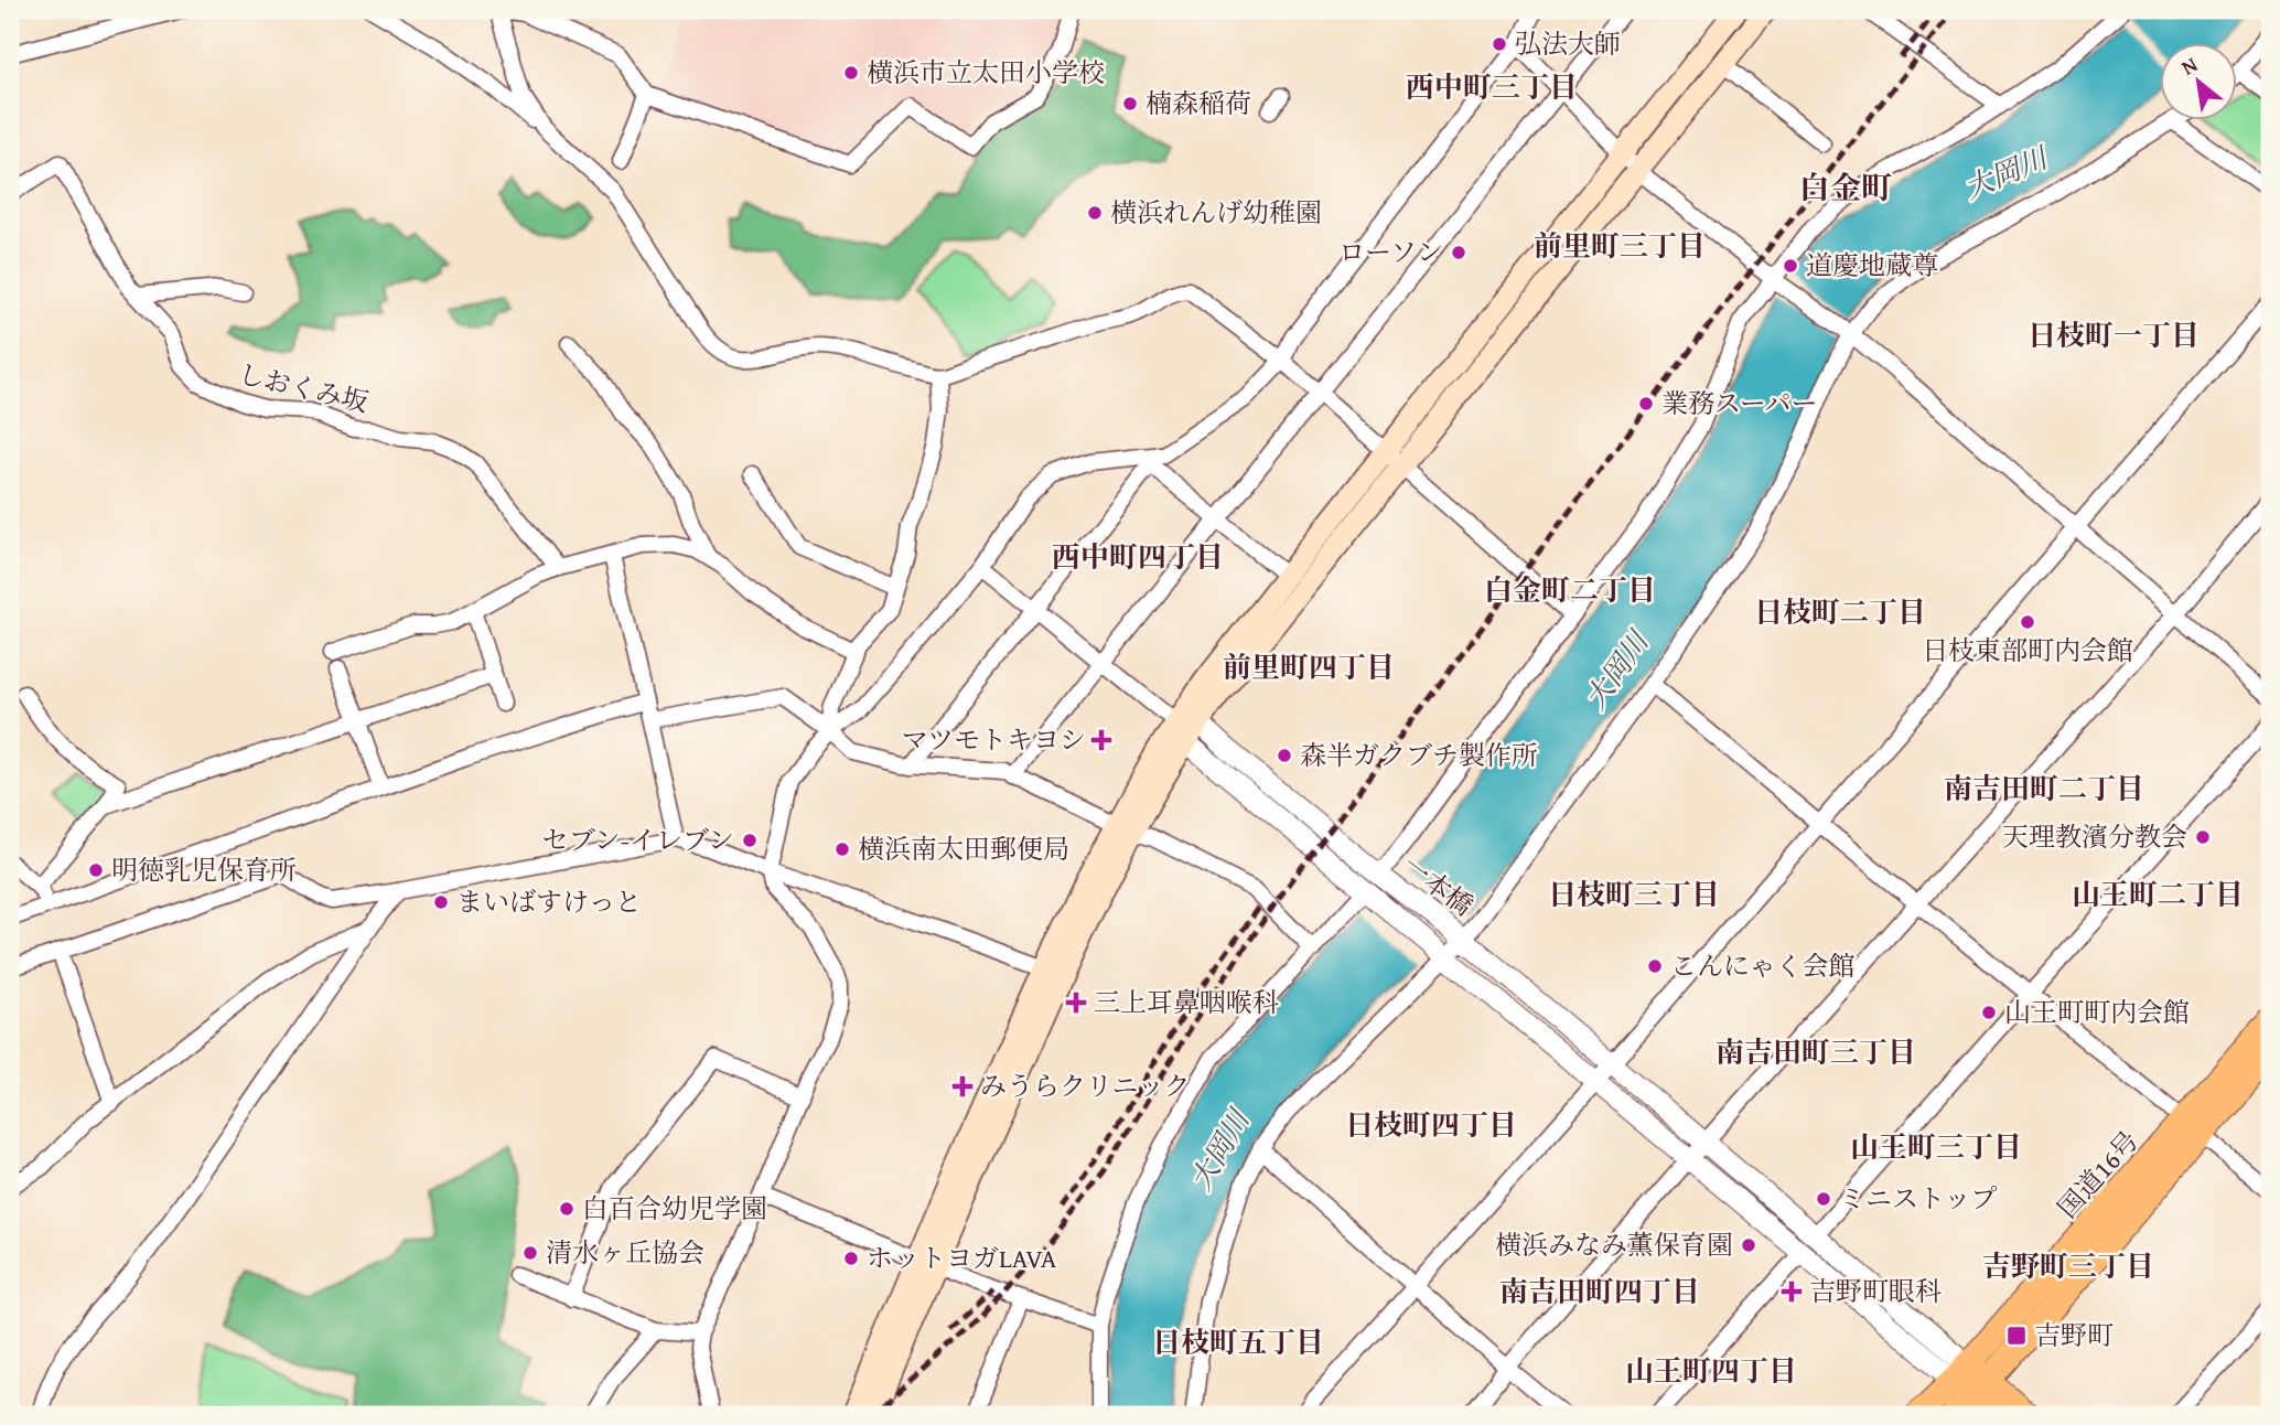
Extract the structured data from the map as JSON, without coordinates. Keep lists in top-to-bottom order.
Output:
{
  "streets": {
    "main road": ["国道16号"],
    "street": ["しおくみ坂", "一本橋"]
  },
  "crossings": [
    ["一本橋", "国道16号"]
  ],
  "districts": [
    "西中町三丁目",
    "白金町",
    "前里町三丁目",
    "日枝町一丁目",
    "西中町四丁目",
    "白金町二丁目",
    "日枝町二丁目",
    "前里町四丁目",
    "南吉田町二丁目",
    "日枝町三丁目",
    "山王町二丁目",
    "南吉田町三丁目",
    "日枝町四丁目",
    "山王町三丁目",
    "吉野町三丁目",
    "南吉田町四丁目",
    "日枝町五丁目",
    "山王町四丁目"
  ],
  "water": ["大岡川"],
  "places": {
    "other": [
      "弘法大師",
      "横浜市立太田小学校",
      "楠森稲荷",
      "横浜れんげ幼稚園",
      "ローソン",
      "道慶地蔵尊",
      "業務スーパー",
      "日枝東部町内会館",
      "森半ガクブチ製作所",
      "天理教濱分教会",
      "セブン-イレブン",
      "横浜南太田郵便局",
      "明徳乳児保育所",
      "まいばすけっと",
      "こんにゃく会館",
      "山王町町内会館",
      "ミニストップ",
      "白百合幼児学園",
      "横浜みなみ薫保育園",
      "清水ヶ丘協会",
      "ホットヨガLAVA"
    ],
    "health": [
      "マツモトキヨシ",
      "三上耳鼻咽喉科",
      "みうらクリニック",
      "吉野町眼科"
    ],
    "transit": ["吉野町"]
  },
  "north": "top left"
}
